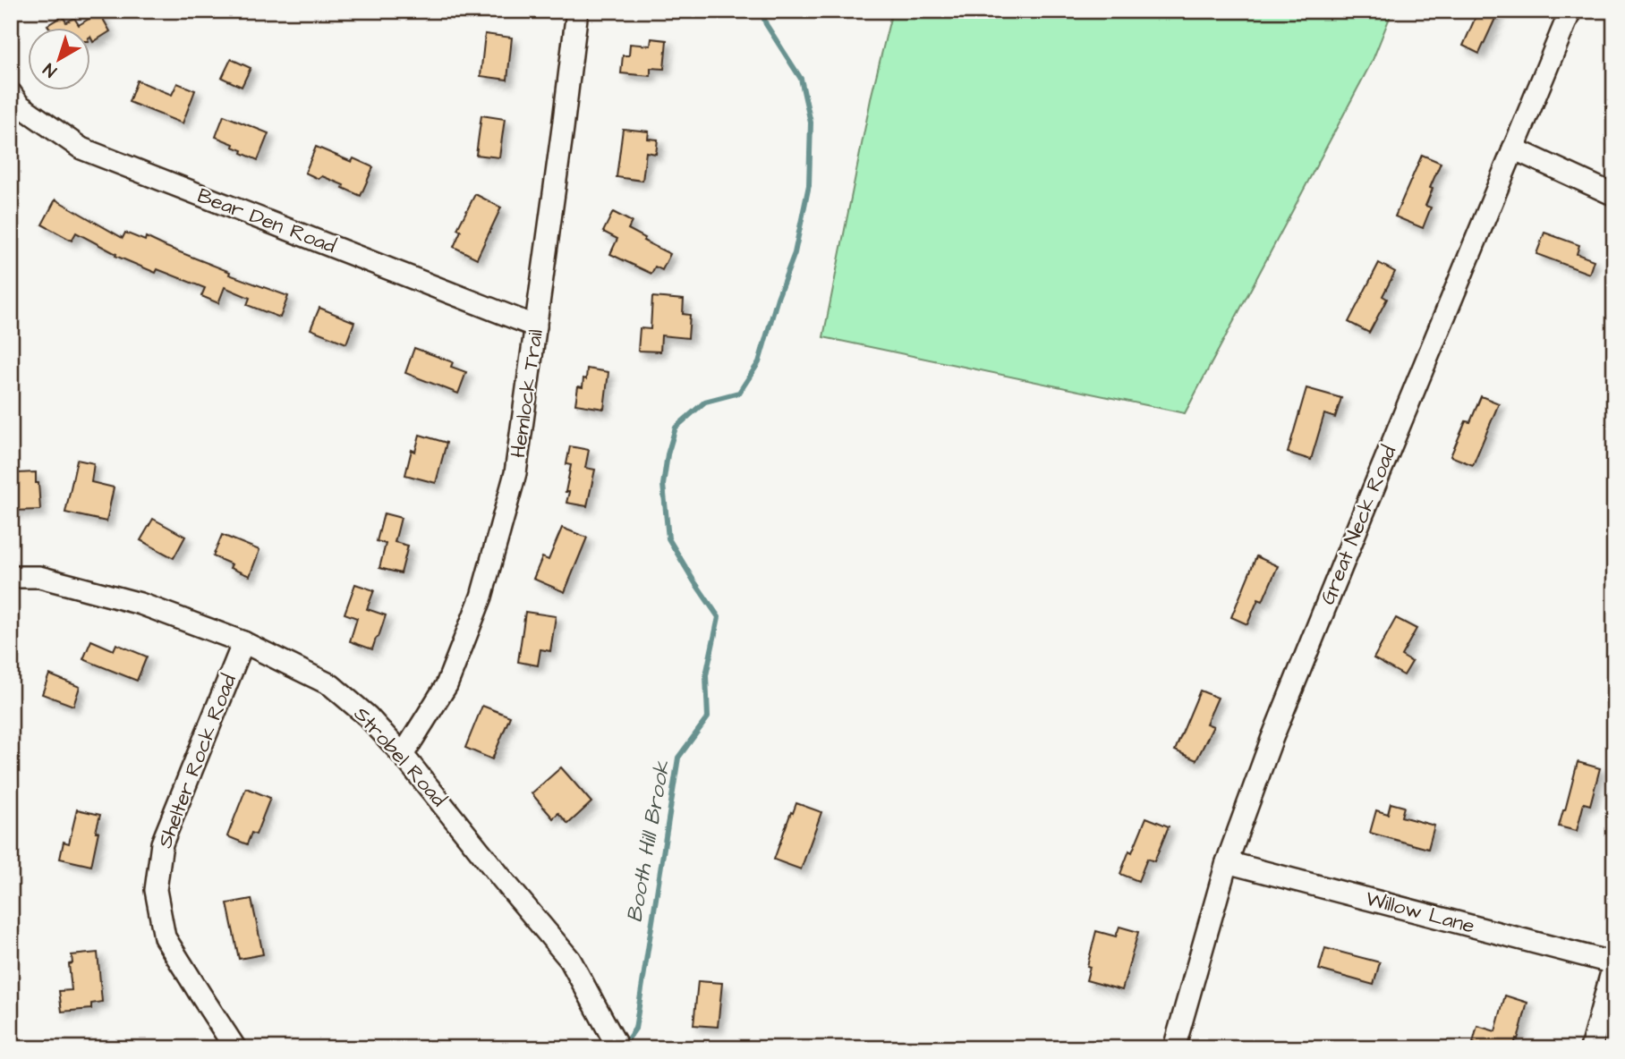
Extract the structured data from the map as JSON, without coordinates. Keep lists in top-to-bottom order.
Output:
{
  "streets": {
    "street": [
      "Bear Den Road",
      "Hemlock Trail",
      "Great Neck Road",
      "Strobel Road",
      "Shelter Rock Road",
      "Willow Lane"
    ]
  },
  "crossings": [
    ["Bear Den Road", "Hemlock Trail"],
    ["Hemlock Trail", "Strobel Road"],
    ["Great Neck Road", "Willow Lane"],
    ["Strobel Road", "Shelter Rock Road"]
  ],
  "water": ["Booth Hill Brook"],
  "north": "bottom left"
}
